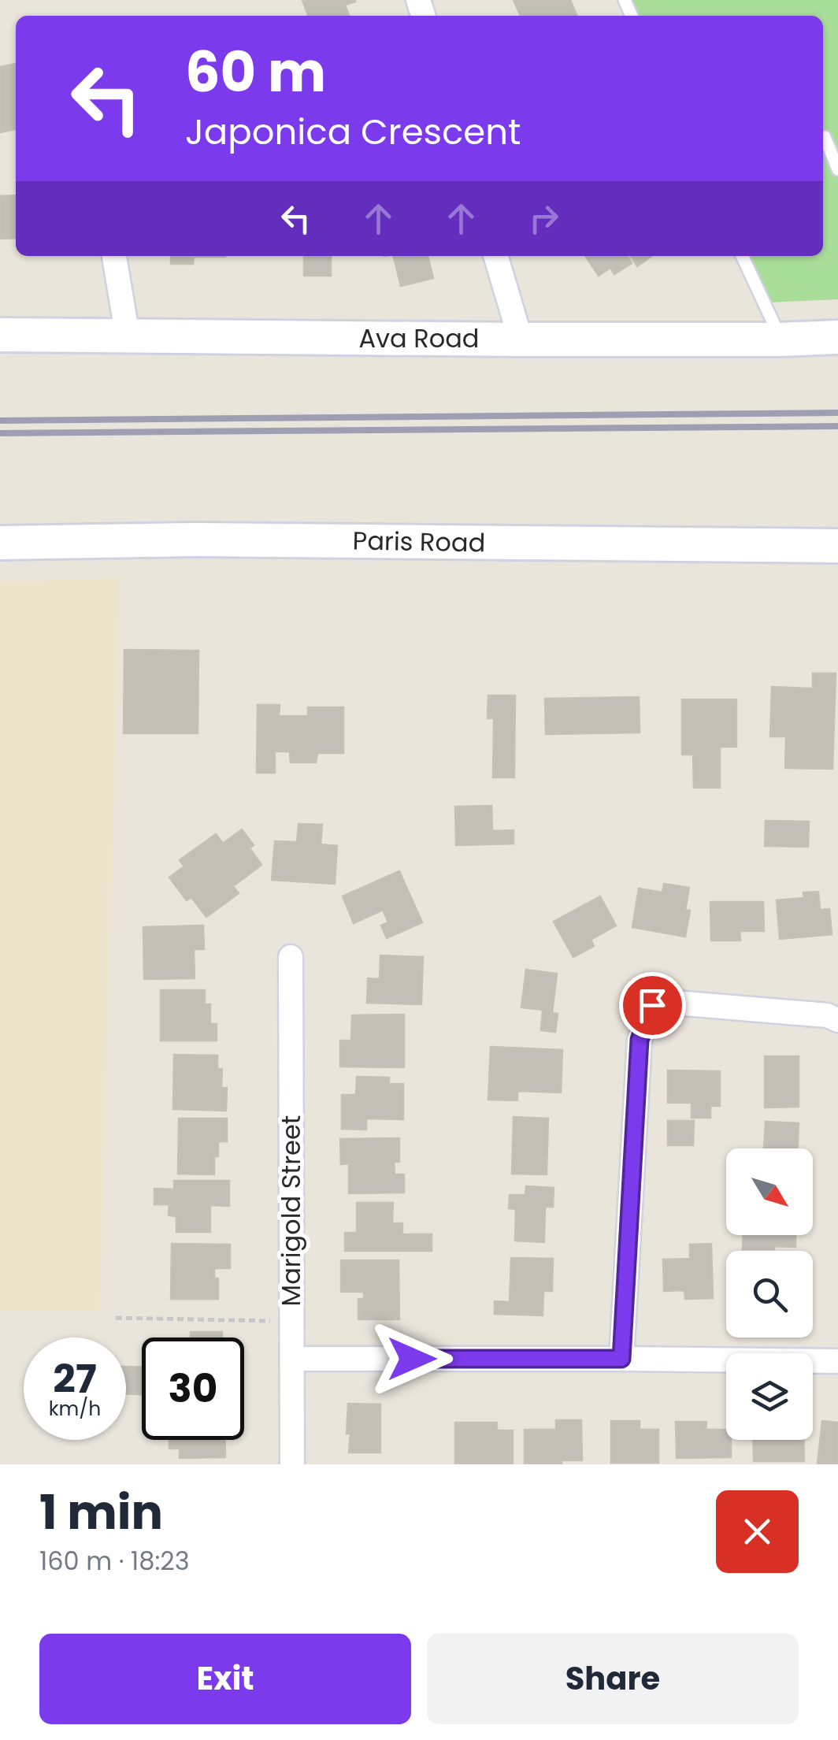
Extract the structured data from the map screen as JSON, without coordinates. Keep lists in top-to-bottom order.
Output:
{
  "streets": {
    "street": ["Ava Road", "Paris Road", "Marigold Street"]
  },
  "north": "bottom right",
  "page": {
    "turn": ["60 m", "Japonica Crescent"],
    "speed": "27 km/h",
    "limit": "30",
    "heading": ["1 min", "160 m · 18:23"],
    "buttons": ["Exit", "Share"]
  }
}
